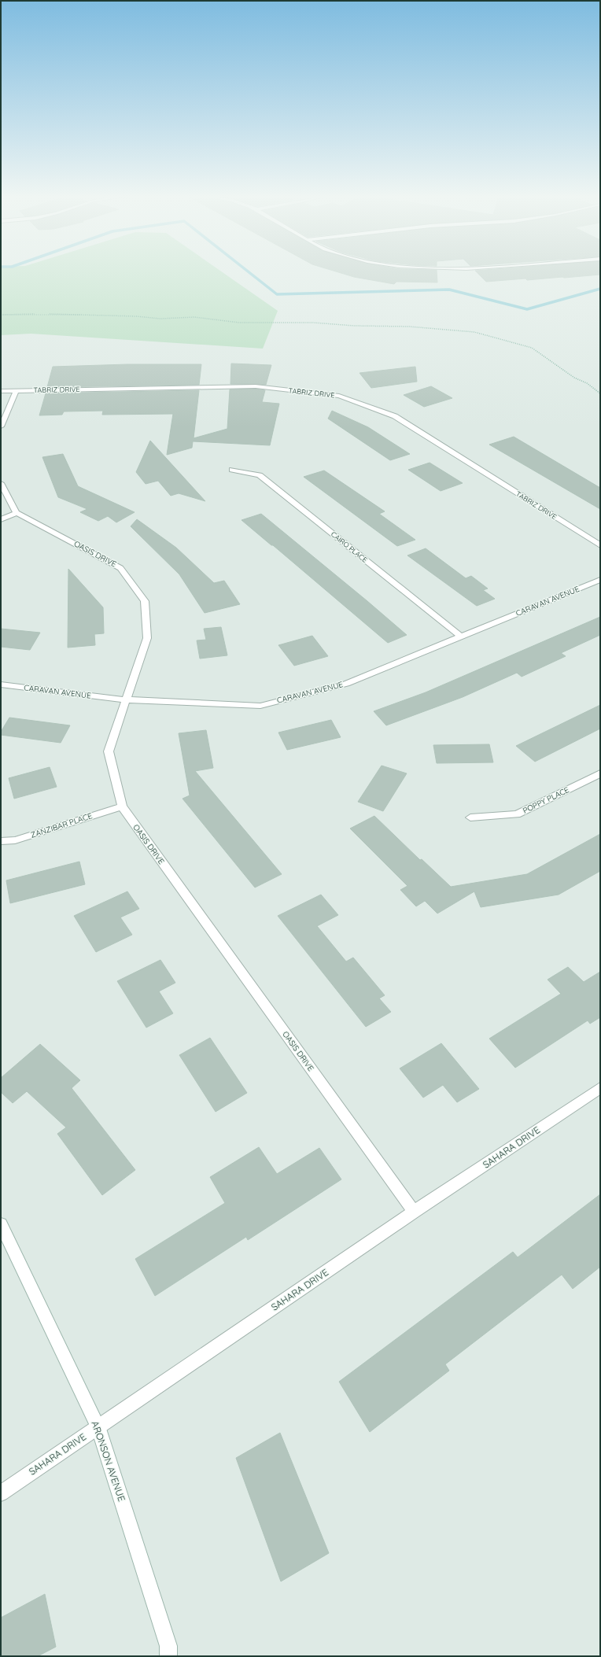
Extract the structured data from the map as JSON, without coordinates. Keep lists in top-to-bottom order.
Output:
{
  "streets": {
    "street": [
      "TABRIZ DRIVE",
      "CAIRO PLACE",
      "OASIS DRIVE",
      "CARAVAN AVENUE",
      "POPPY PLACE",
      "ZANZIBAR PLACE",
      "SAHARA DRIVE",
      "ARONSON AVENUE"
    ]
  },
  "crossings": [
    ["CAIRO PLACE", "CARAVAN AVENUE"],
    ["OASIS DRIVE", "CARAVAN AVENUE"],
    ["OASIS DRIVE", "ZANZIBAR PLACE"],
    ["OASIS DRIVE", "SAHARA DRIVE"],
    ["SAHARA DRIVE", "ARONSON AVENUE"]
  ]
}
